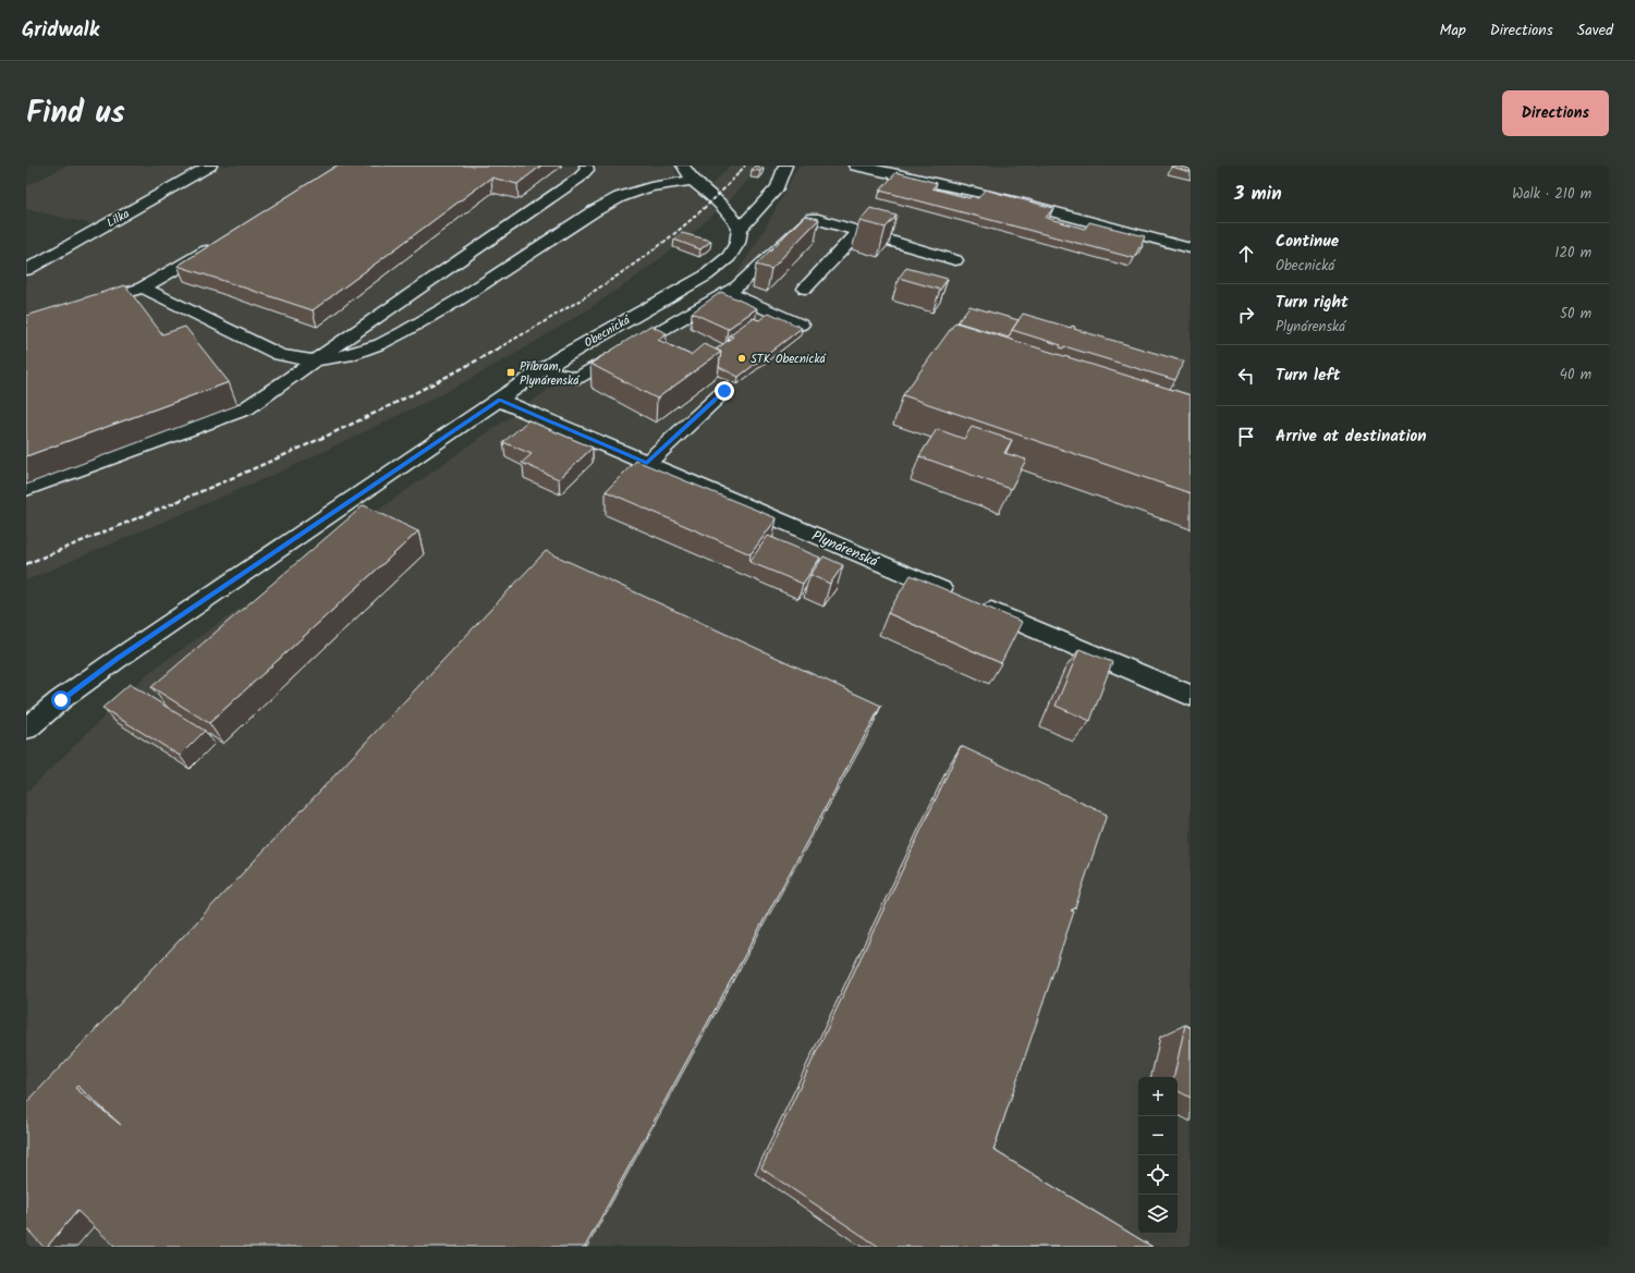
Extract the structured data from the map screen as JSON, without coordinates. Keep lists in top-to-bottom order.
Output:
{
  "streets": {
    "street": ["Lilka", "Obecnická", "Plynárenská"]
  },
  "crossings": [
    ["Obecnická", "Plynárenská"]
  ],
  "places": {
    "other": ["STK Obecnická"],
    "transit": ["Příbram, Plynárenská"]
  },
  "page": {
    "header": "Gridwalk",
    "nav": ["Map", "Directions", "Saved"],
    "title": "Find us",
    "buttons": "Directions",
    "heading": ["3 min", "Walk · 210 m"],
    "list": [
      ["Continue", "Obecnická", "120 m"],
      ["Turn right", "Plynárenská", "50 m"],
      ["Turn left", "40 m"],
      "Arrive at destination"
    ],
    "map_buttons": ["+", "−"]
  }
}
